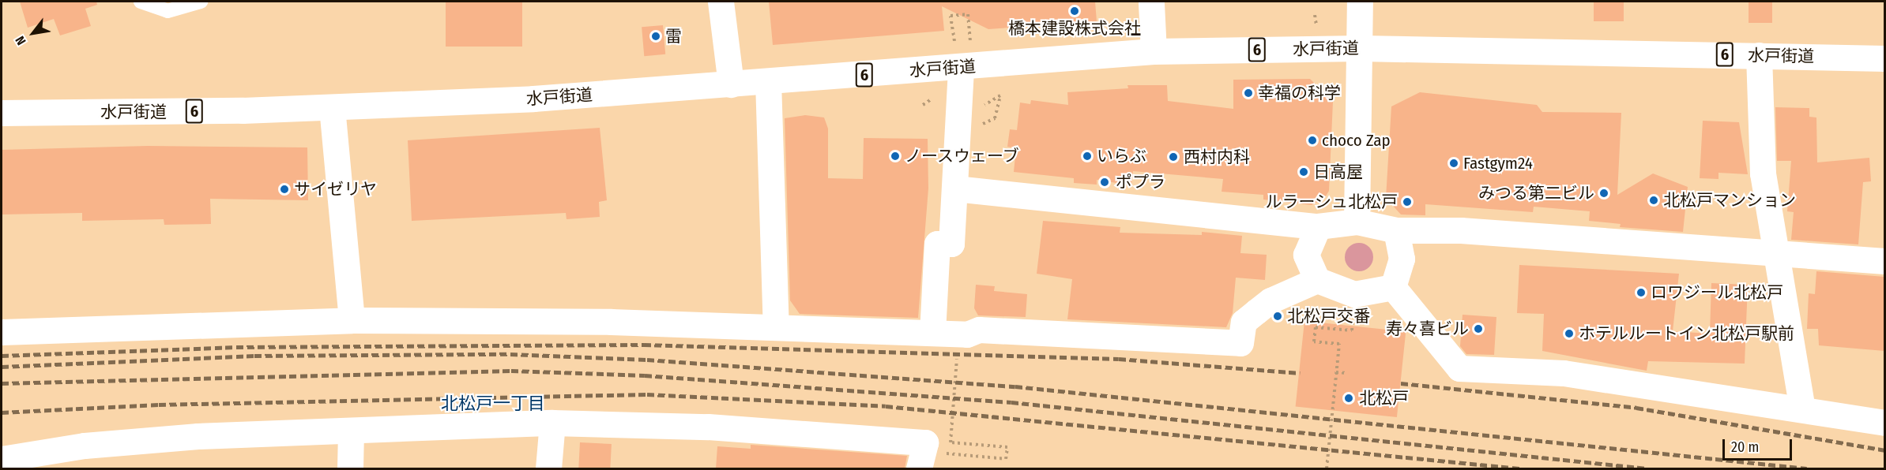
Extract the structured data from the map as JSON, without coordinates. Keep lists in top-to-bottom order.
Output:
{
  "streets": {
    "main road": ["水戸街道", "6"]
  },
  "districts": ["北松戸一丁目"],
  "places": [
    "橋本建設株式会社",
    "雷",
    "幸福の科学",
    "choco Zap",
    "ノースウェーブ",
    "いらぶ",
    "西村内科",
    "Fastgym24",
    "日高屋",
    "ポプラ",
    "サイゼリヤ",
    "みつる第二ビル",
    "北松戸マンション",
    "ルラーシュ北松戸",
    "ロワジール北松戸",
    "北松戸交番",
    "寿々喜ビル",
    "ホテルルートイン北松戸駅前",
    "北松戸"
  ],
  "scale_bar": "20 m",
  "north": "bottom left"
}
